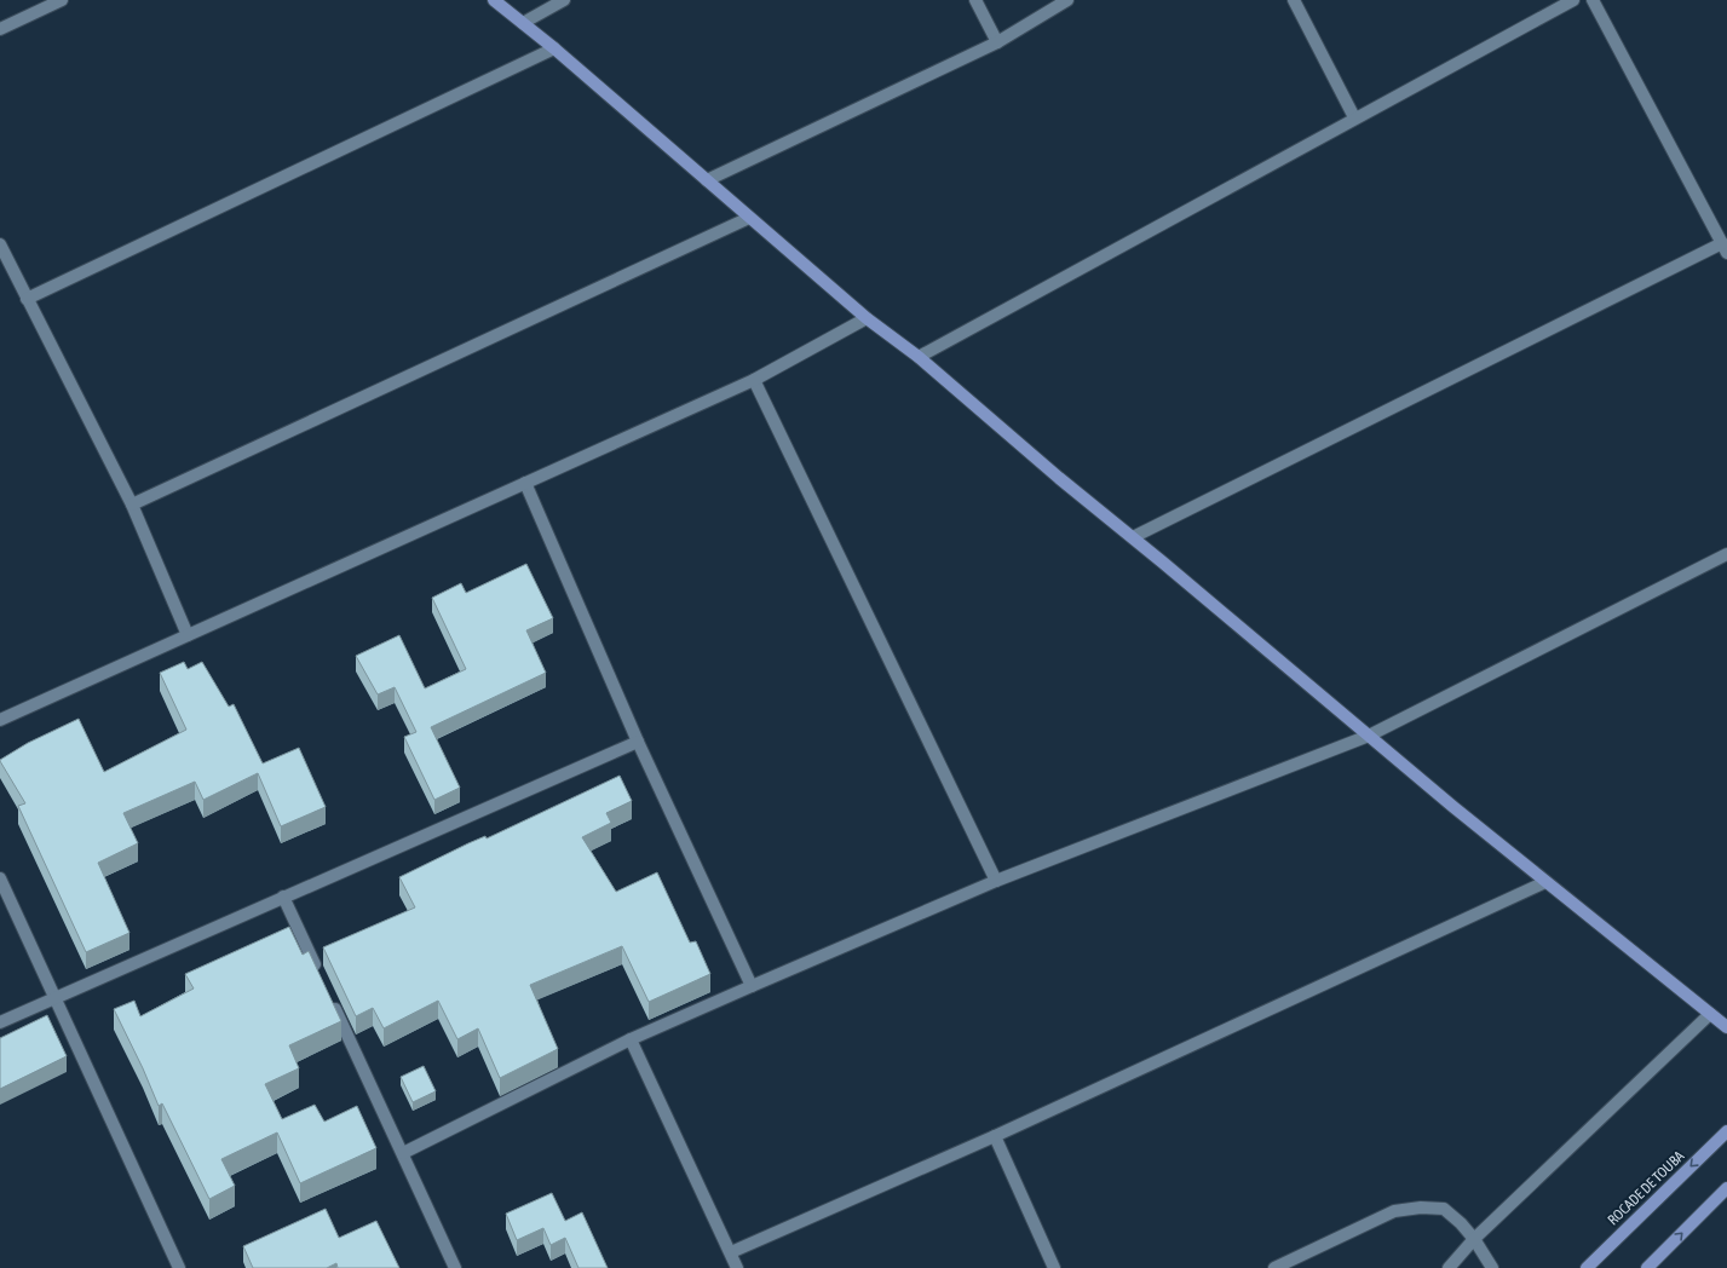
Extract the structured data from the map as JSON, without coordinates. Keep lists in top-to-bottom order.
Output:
{
  "streets": {
    "main road": ["ROCADE DE TOUBA"]
  }
}
